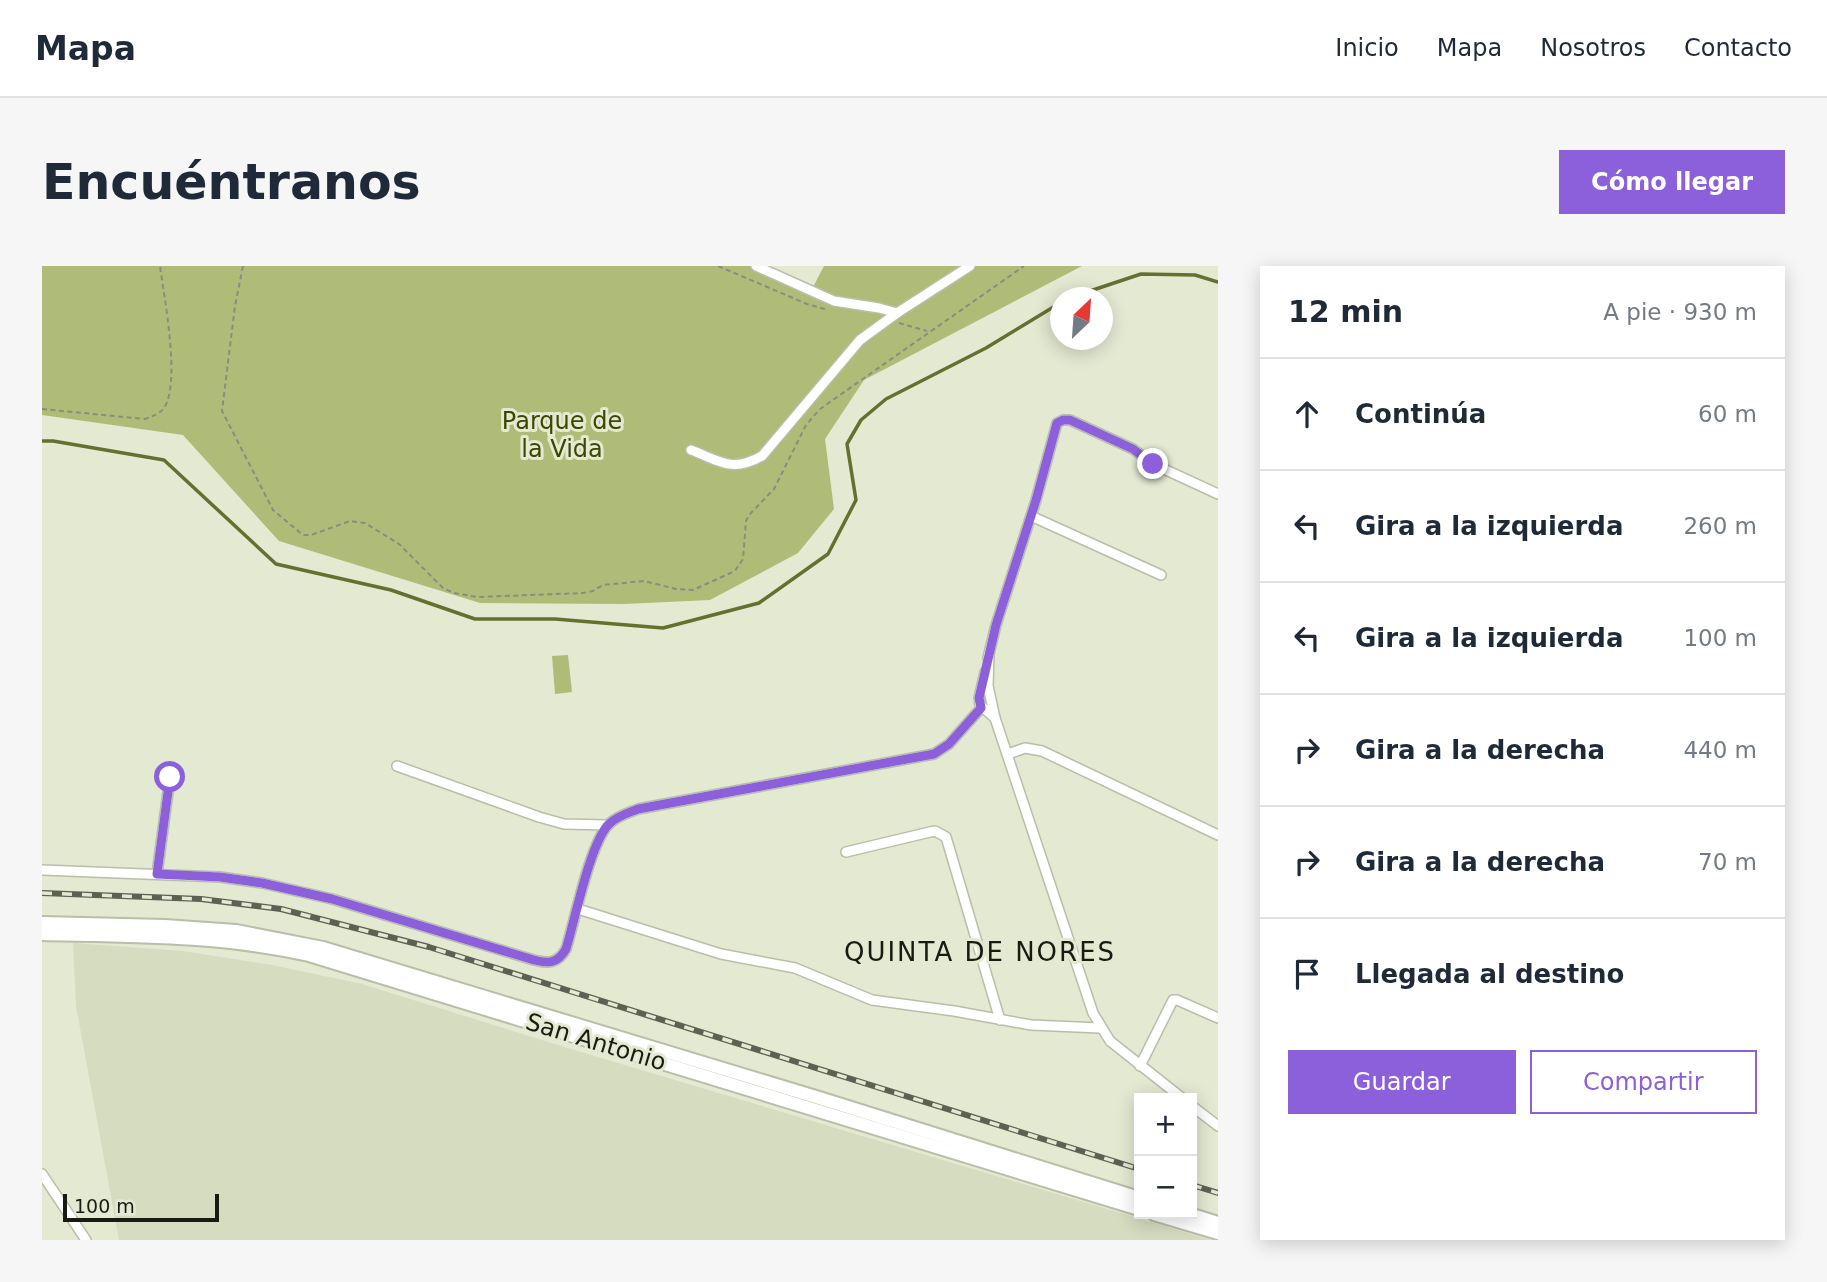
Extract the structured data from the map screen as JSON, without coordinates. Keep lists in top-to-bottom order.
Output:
{
  "streets": {
    "main road": ["San Antonio"]
  },
  "districts": ["QUINTA DE NORES"],
  "parks": ["Parque de la Vida"],
  "scale_bar": "100 m",
  "north": "top right",
  "page": {
    "header": "Mapa",
    "nav": [
      "Inicio",
      "Mapa",
      "Nosotros",
      "Contacto"
    ],
    "buttons": [
      "Cómo llegar",
      ["Guardar", "Compartir"]
    ],
    "title": "Encuéntranos",
    "heading": ["12 min", "A pie · 930 m"],
    "list": [
      ["Continúa", "60 m"],
      ["Gira a la izquierda", "260 m"],
      ["Gira a la izquierda", "100 m"],
      ["Gira a la derecha", "440 m"],
      ["Gira a la derecha", "70 m"],
      "Llegada al destino"
    ],
    "map_buttons": ["+", "−"],
    "scale": "100 m"
  }
}
